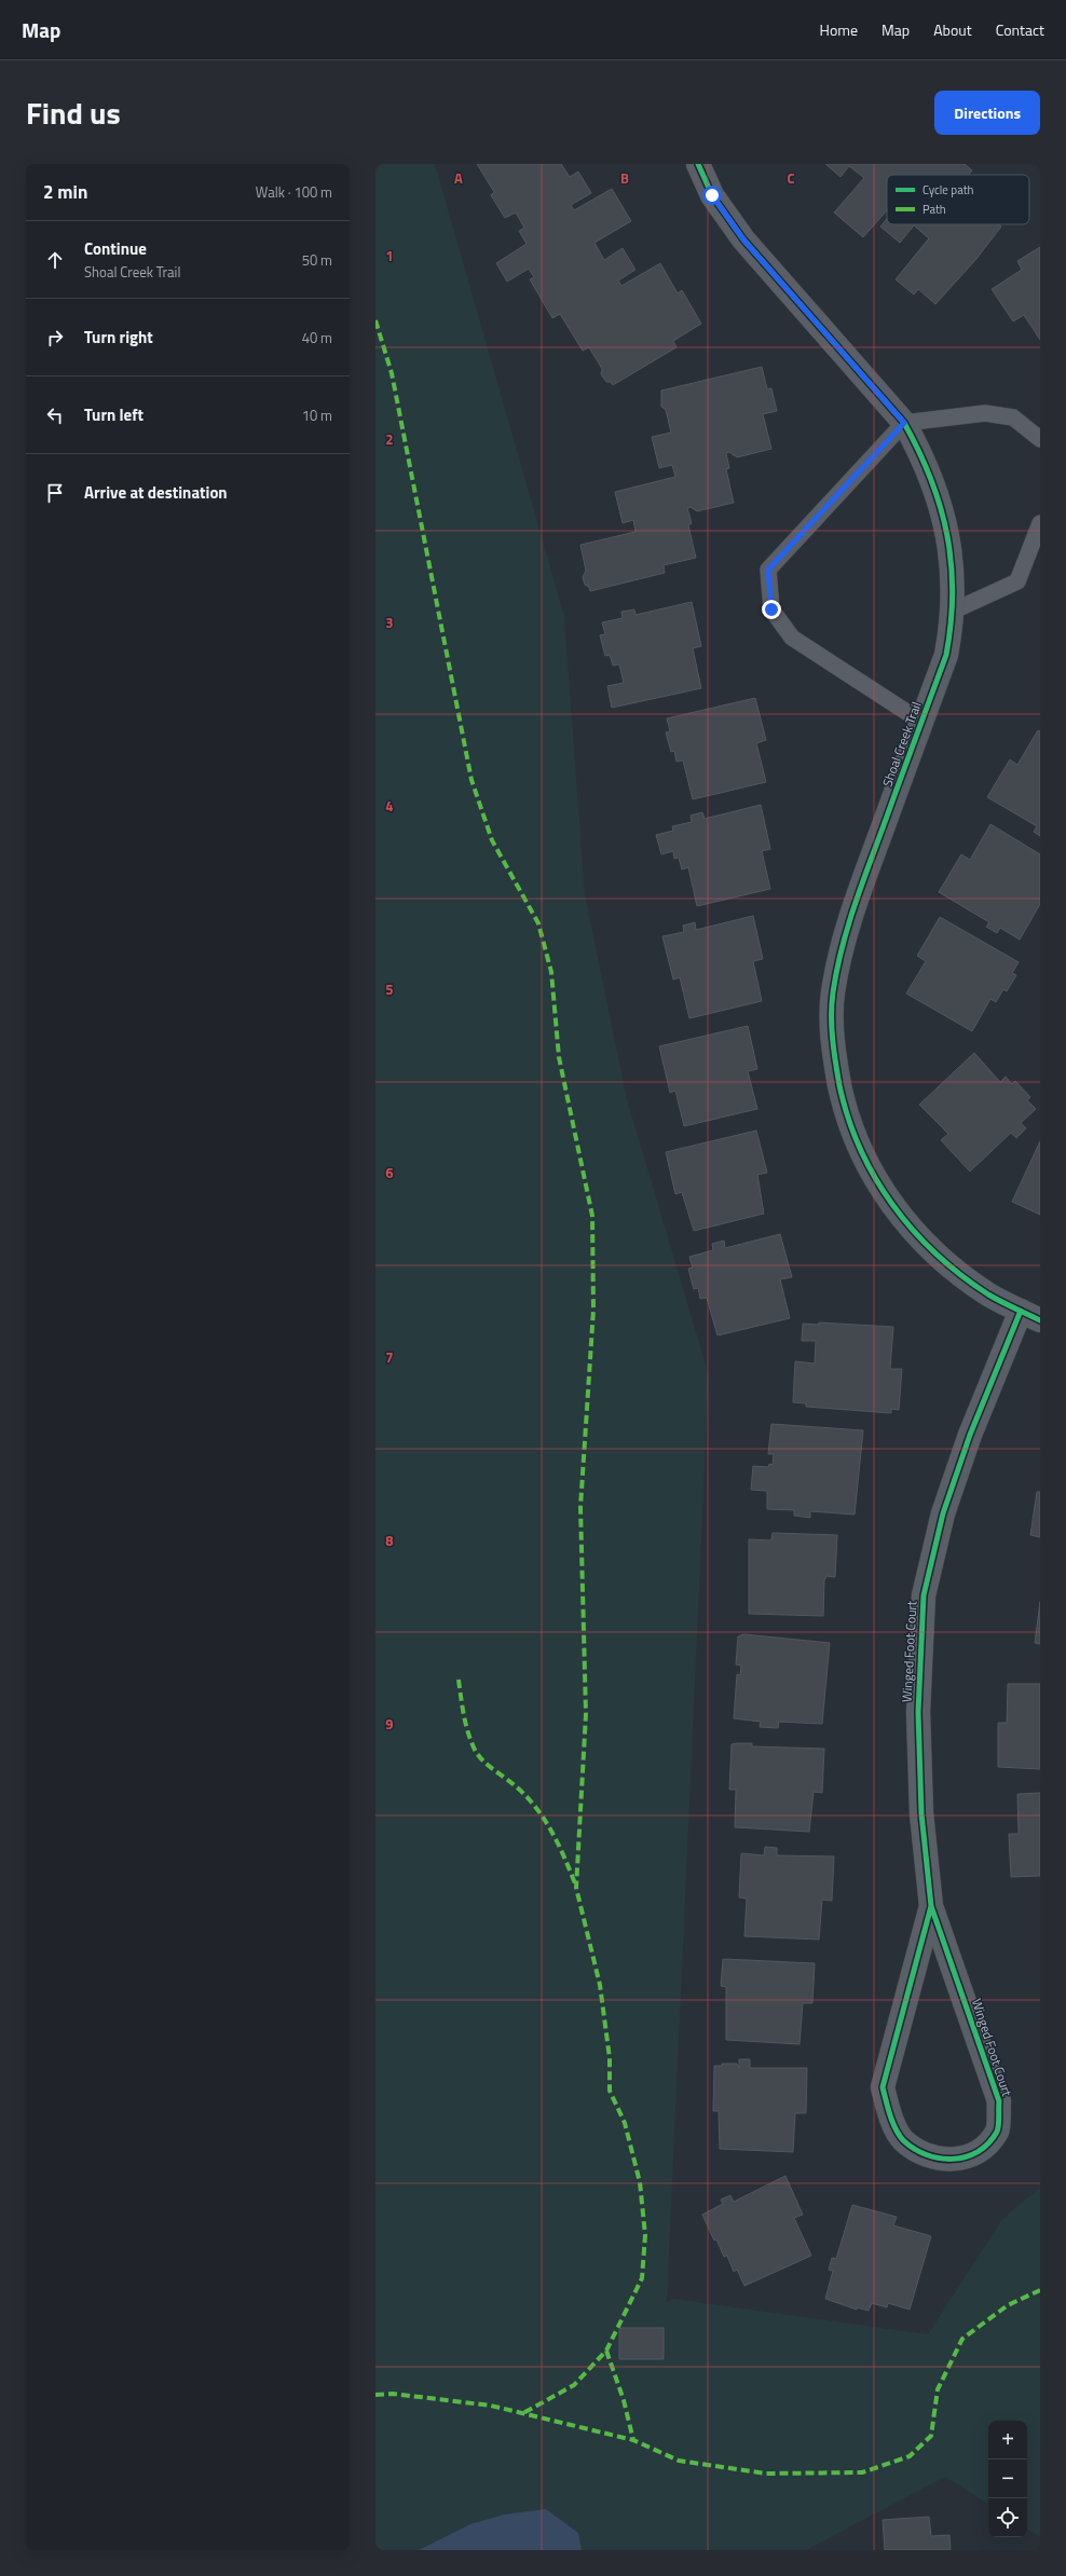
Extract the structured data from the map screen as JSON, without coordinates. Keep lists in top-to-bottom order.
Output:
{
  "streets": {
    "street": ["Shoal Creek Trail", "Winged Foot Court"]
  },
  "crossings": [
    ["Shoal Creek Trail", "Winged Foot Court"]
  ],
  "legend": ["Cycle path", "Path"],
  "page": {
    "header": "Map",
    "nav": [
      "Home",
      "Map",
      "About",
      "Contact"
    ],
    "title": "Find us",
    "buttons": "Directions",
    "heading": ["2 min", "Walk · 100 m"],
    "list": [
      ["Continue", "Shoal Creek Trail", "50 m"],
      ["Turn right", "40 m"],
      ["Turn left", "10 m"],
      "Arrive at destination"
    ],
    "map_buttons": ["+", "−"]
  },
  "grid": {
    "columns": ["A", "B", "C"],
    "rows": [
      "1",
      "2",
      "3",
      "4",
      "5",
      "6",
      "7",
      "8",
      "9"
    ]
  }
}
